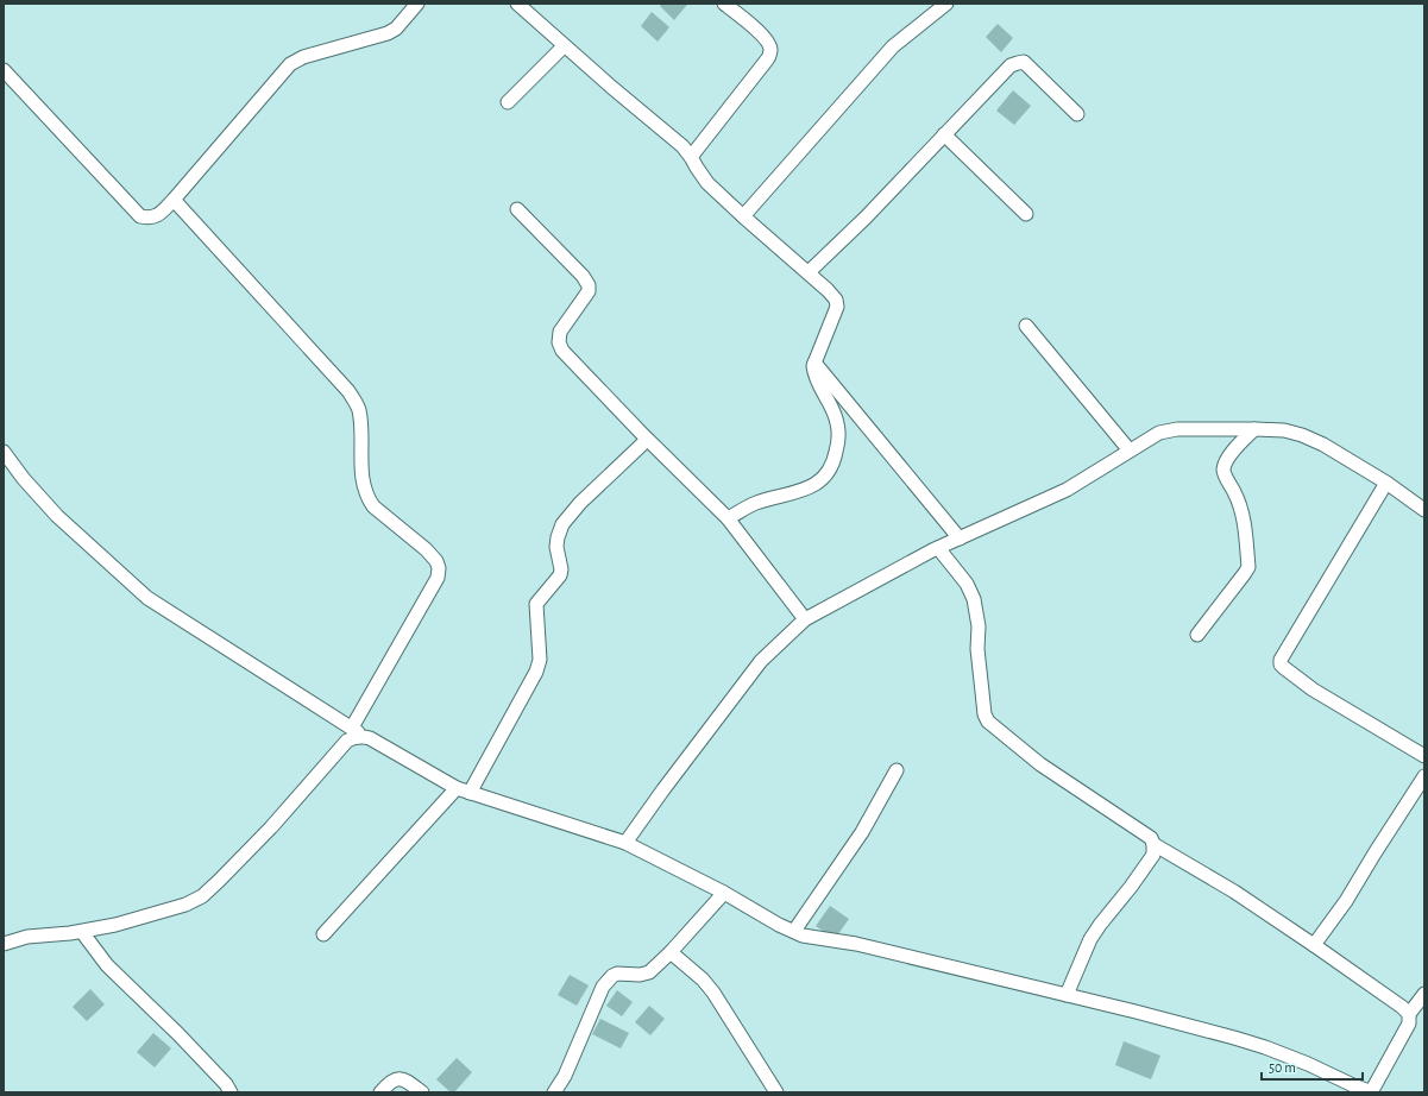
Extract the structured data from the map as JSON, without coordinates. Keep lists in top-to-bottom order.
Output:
{
  "scale_bar": "50 m"
}
